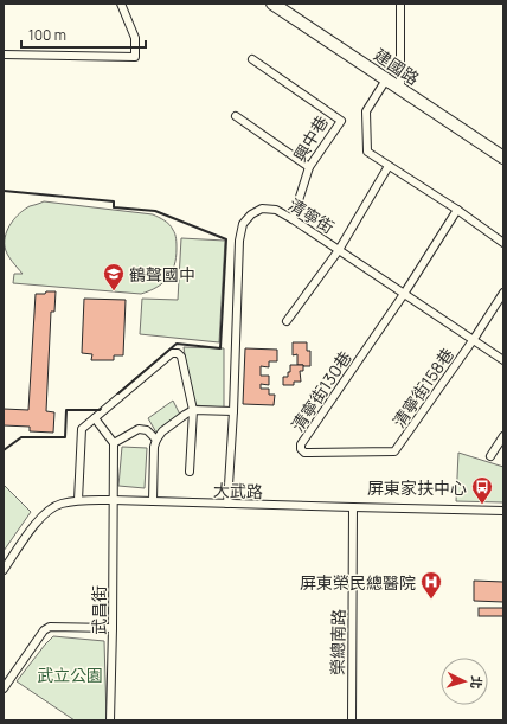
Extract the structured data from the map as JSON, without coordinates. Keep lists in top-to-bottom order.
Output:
{
  "streets": {
    "main road": ["建國路"],
    "street": [
      "興中巷",
      "清寧街",
      "清寧街158巷",
      "清寧街130巷",
      "大武路",
      "武昌街",
      "榮總南路"
    ]
  },
  "crossings": [
    ["興中巷", "清寧街"],
    ["清寧街", "清寧街158巷"],
    ["清寧街", "清寧街130巷"],
    ["清寧街", "大武路"],
    ["清寧街158巷", "清寧街130巷"],
    ["大武路", "武昌街"],
    ["大武路", "榮總南路"]
  ],
  "parks": ["武立公園"],
  "places": {
    "school or university": ["鶴聲國中"],
    "bus stop": ["屏東家扶中心"],
    "hospital": ["屏東榮民總醫院"]
  },
  "scale_bar": "100 m",
  "north": "right"
}
